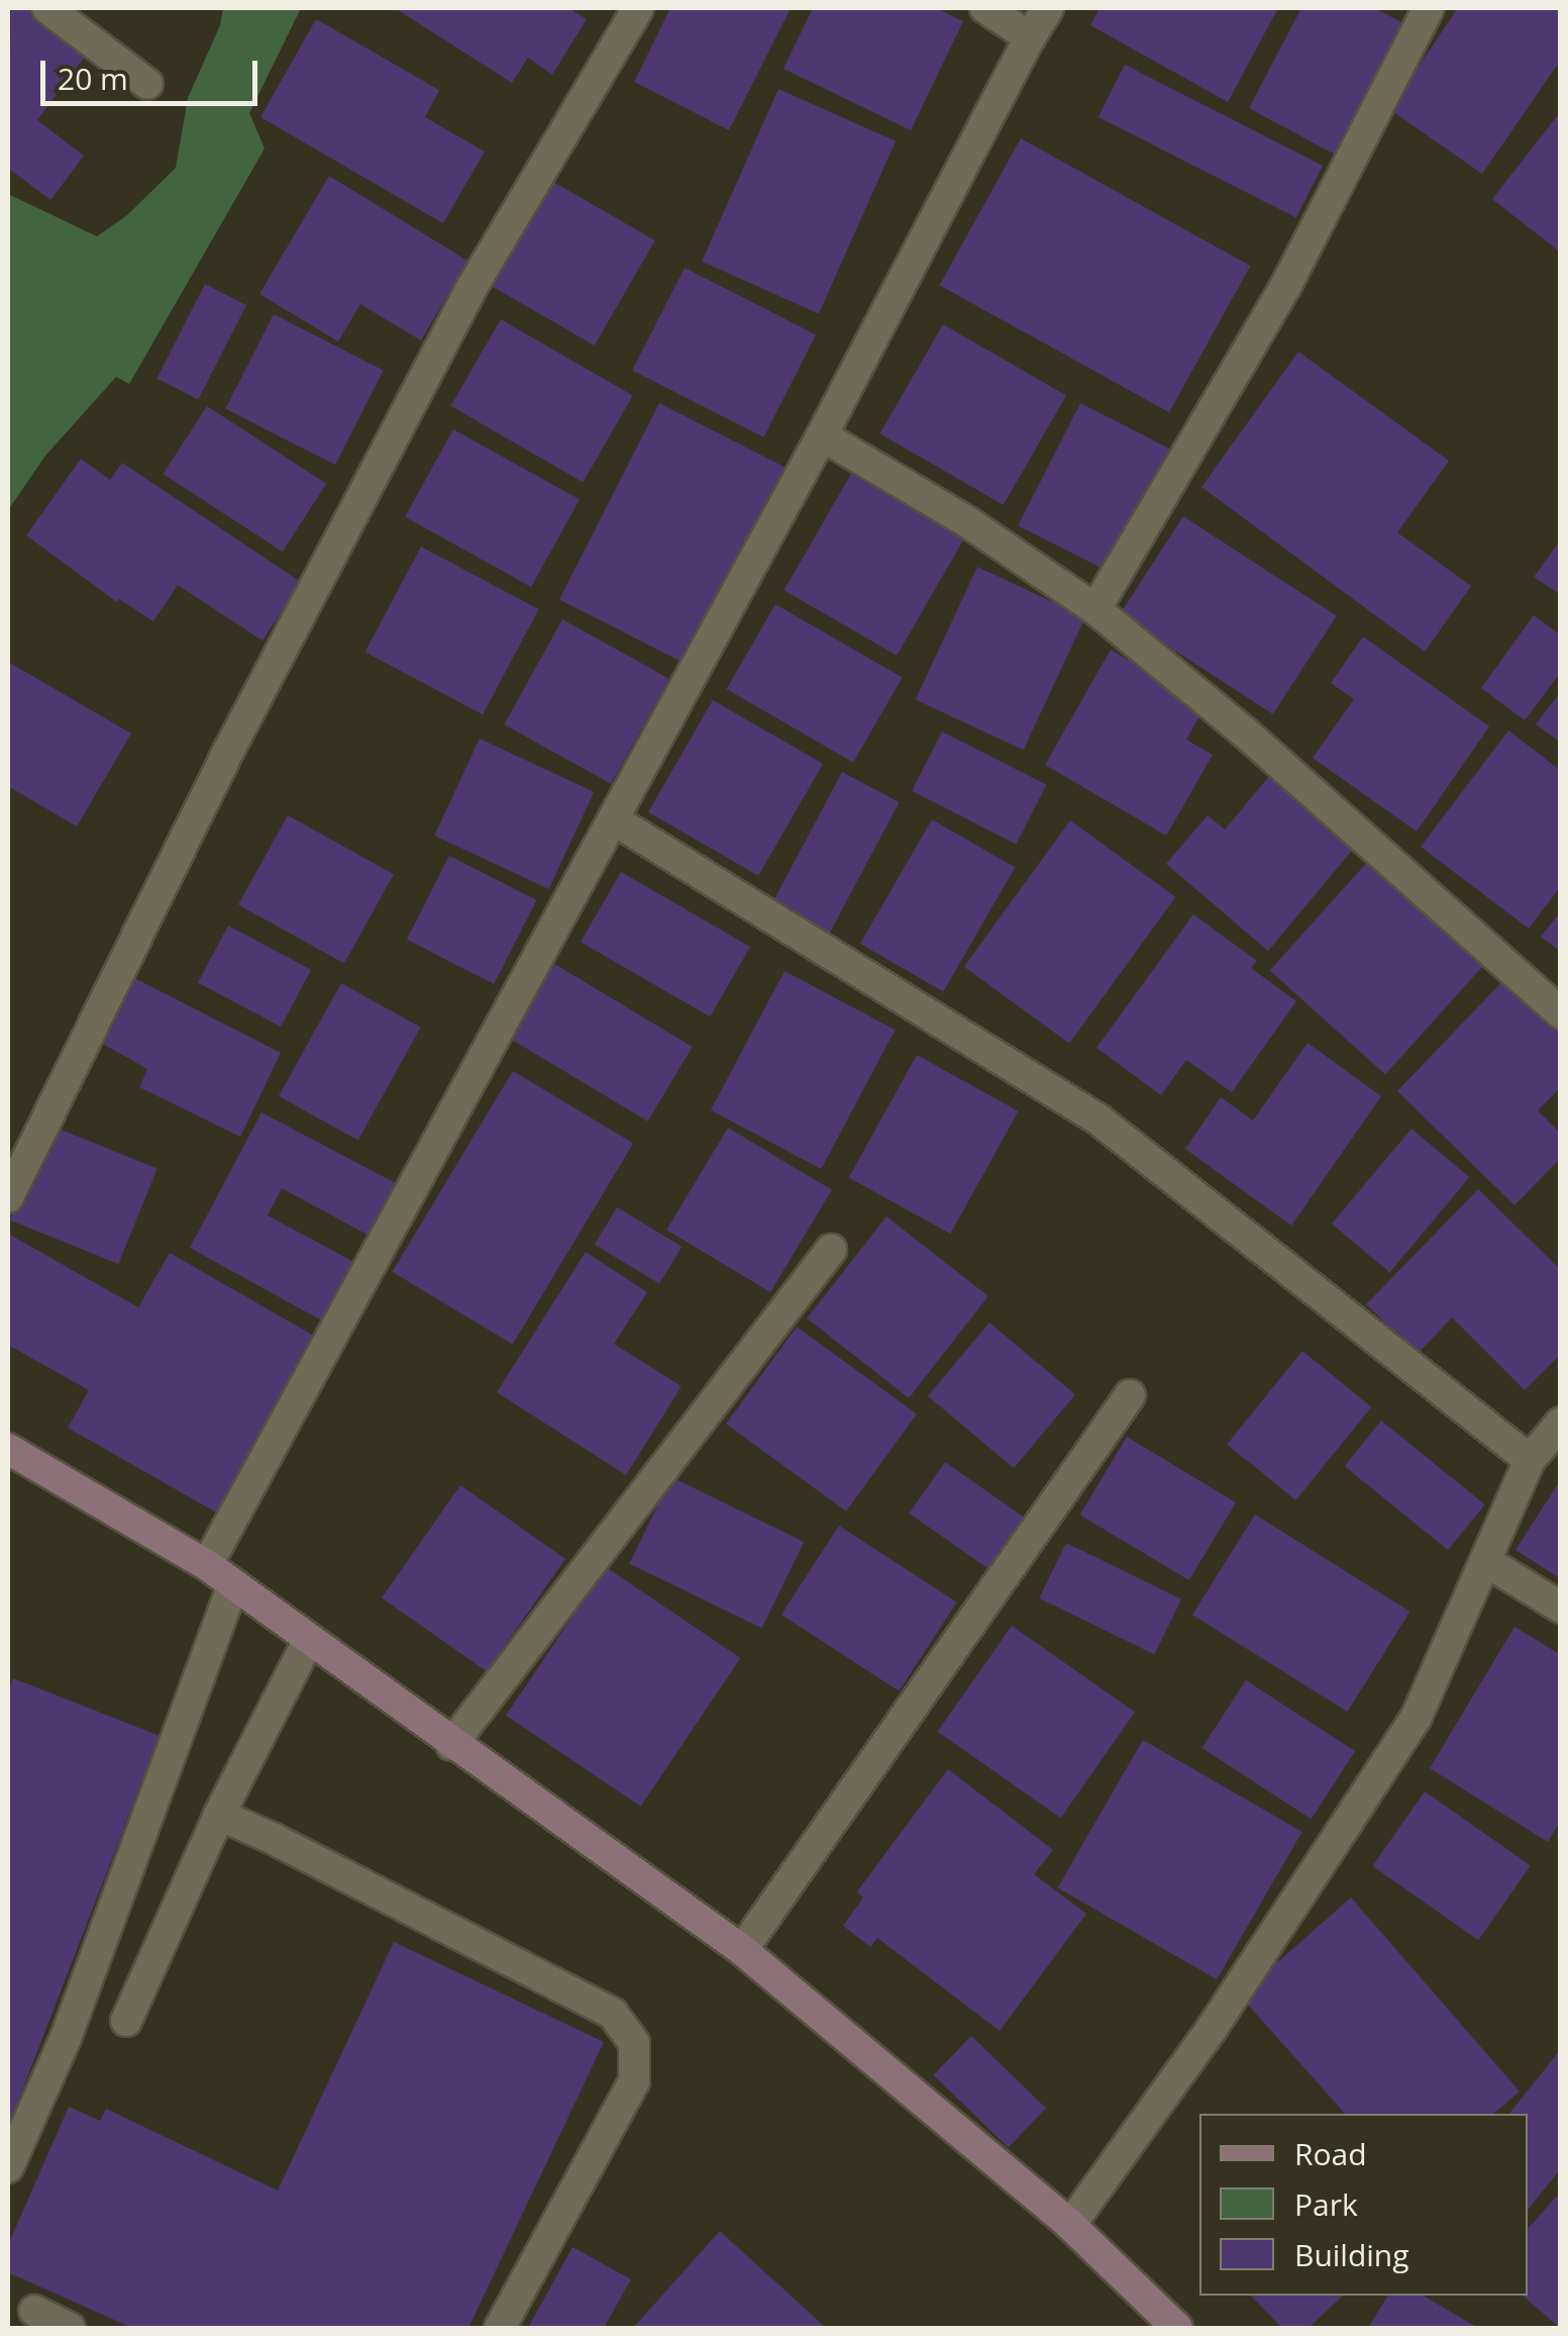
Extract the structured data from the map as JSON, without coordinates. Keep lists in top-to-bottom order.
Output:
{
  "legend": ["Road", "Park", "Building"],
  "scale_bar": "20 m"
}
